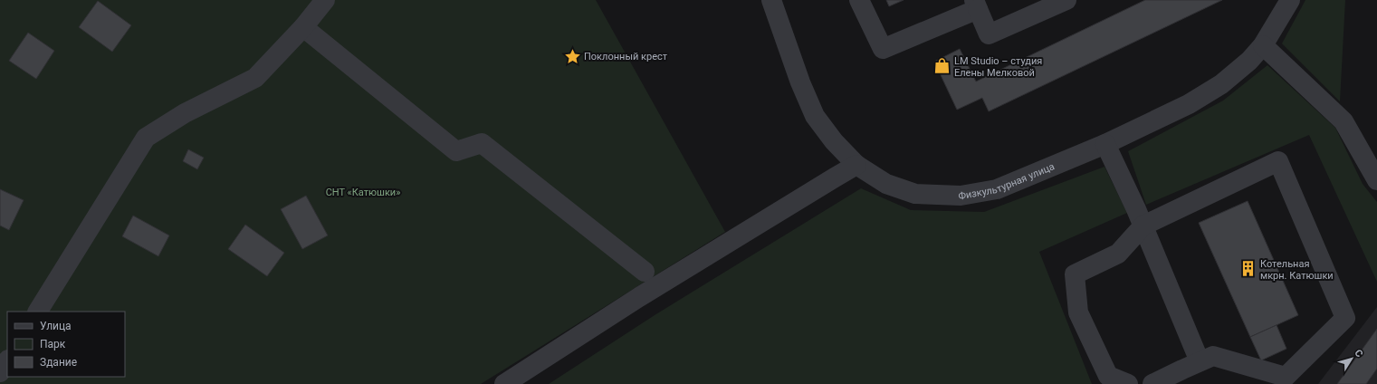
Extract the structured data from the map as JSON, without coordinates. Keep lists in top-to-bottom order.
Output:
{
  "streets": {
    "street": ["Физкультурная улица"]
  },
  "parks": ["СНТ «Катюшки»"],
  "places": {
    "place": ["Поклонный крест"],
    "shop": ["LM Studio – студия Елены Мелковой"],
    "building": ["Котельная мкрн. Катюшки"]
  },
  "legend": ["Улица", "Парк", "Здание"],
  "north": "top right"
}
